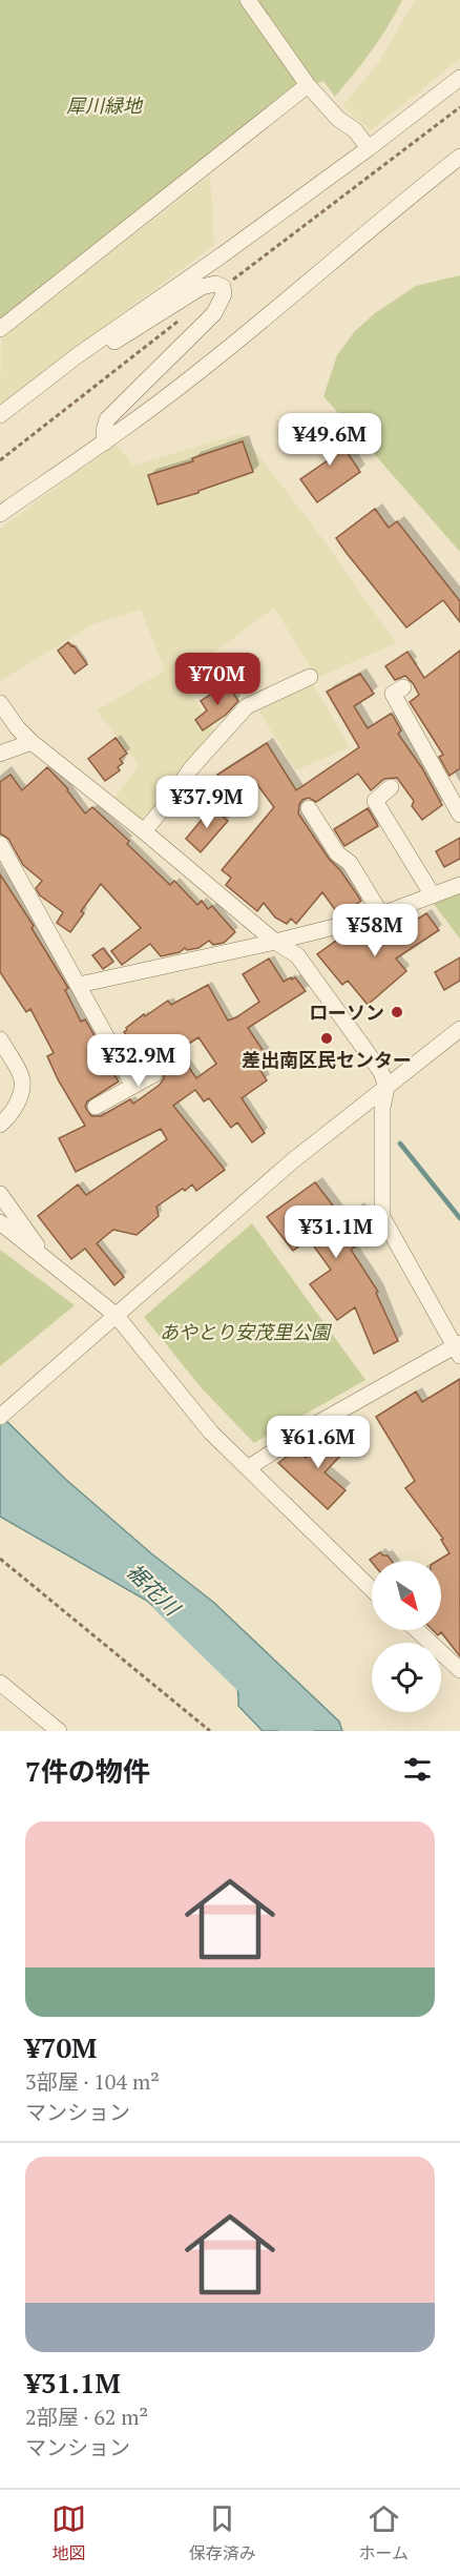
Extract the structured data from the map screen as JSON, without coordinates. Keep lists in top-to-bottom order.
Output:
{
  "water": ["裾花川"],
  "parks": ["犀川緑地", "あやとり安茂里公園"],
  "places": ["ローソン", "差出南区民センター"],
  "north": "bottom right",
  "page": {
    "price": [
      "¥49.6M",
      "¥70M",
      "¥37.9M",
      "¥58M",
      "¥32.9M",
      "¥31.1M",
      "¥61.6M"
    ],
    "heading": "7件の物件",
    "list": [
      {
        "name": "¥70M",
        "note": "3部屋 · 104 m² · マンション"
      },
      {
        "name": "¥31.1M",
        "note": "2部屋 · 62 m² · マンション"
      }
    ],
    "tabs": ["地図", "保存済み", "ホーム"]
  }
}
